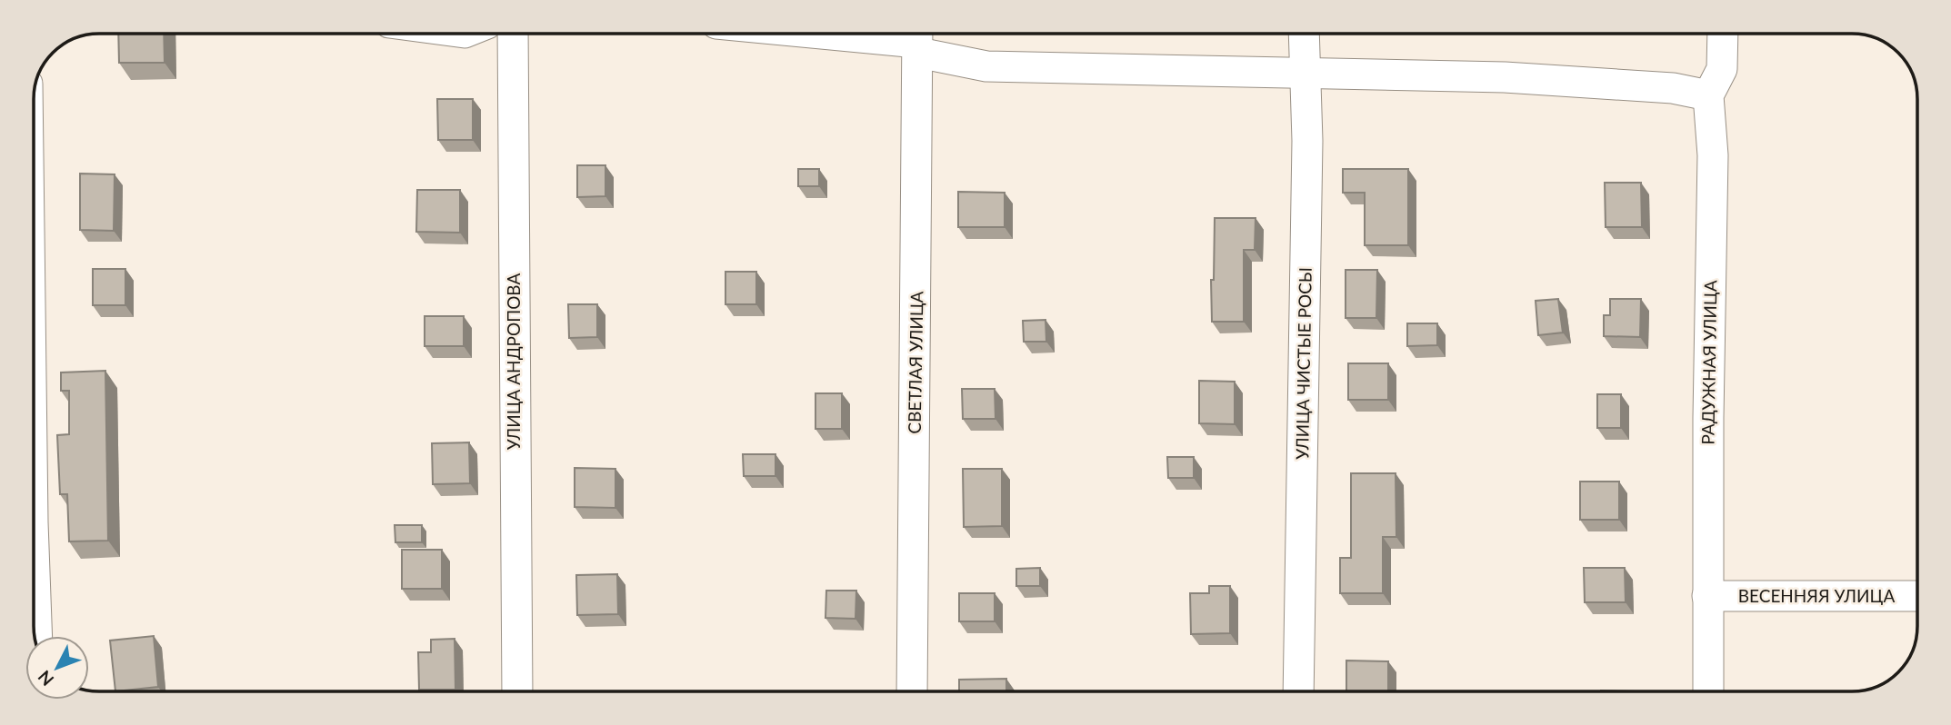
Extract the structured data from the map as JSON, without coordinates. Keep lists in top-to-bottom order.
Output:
{
  "streets": {
    "street": [
      "УЛИЦА АНДРОПОВА",
      "СВЕТЛАЯ УЛИЦА",
      "РАДУЖНАЯ УЛИЦА",
      "УЛИЦА ЧИСТЫЕ РОСЫ",
      "ВЕСЕННЯЯ УЛИЦА"
    ]
  },
  "crossings": [
    ["РАДУЖНАЯ УЛИЦА", "ВЕСЕННЯЯ УЛИЦА"]
  ],
  "north": "bottom left"
}
